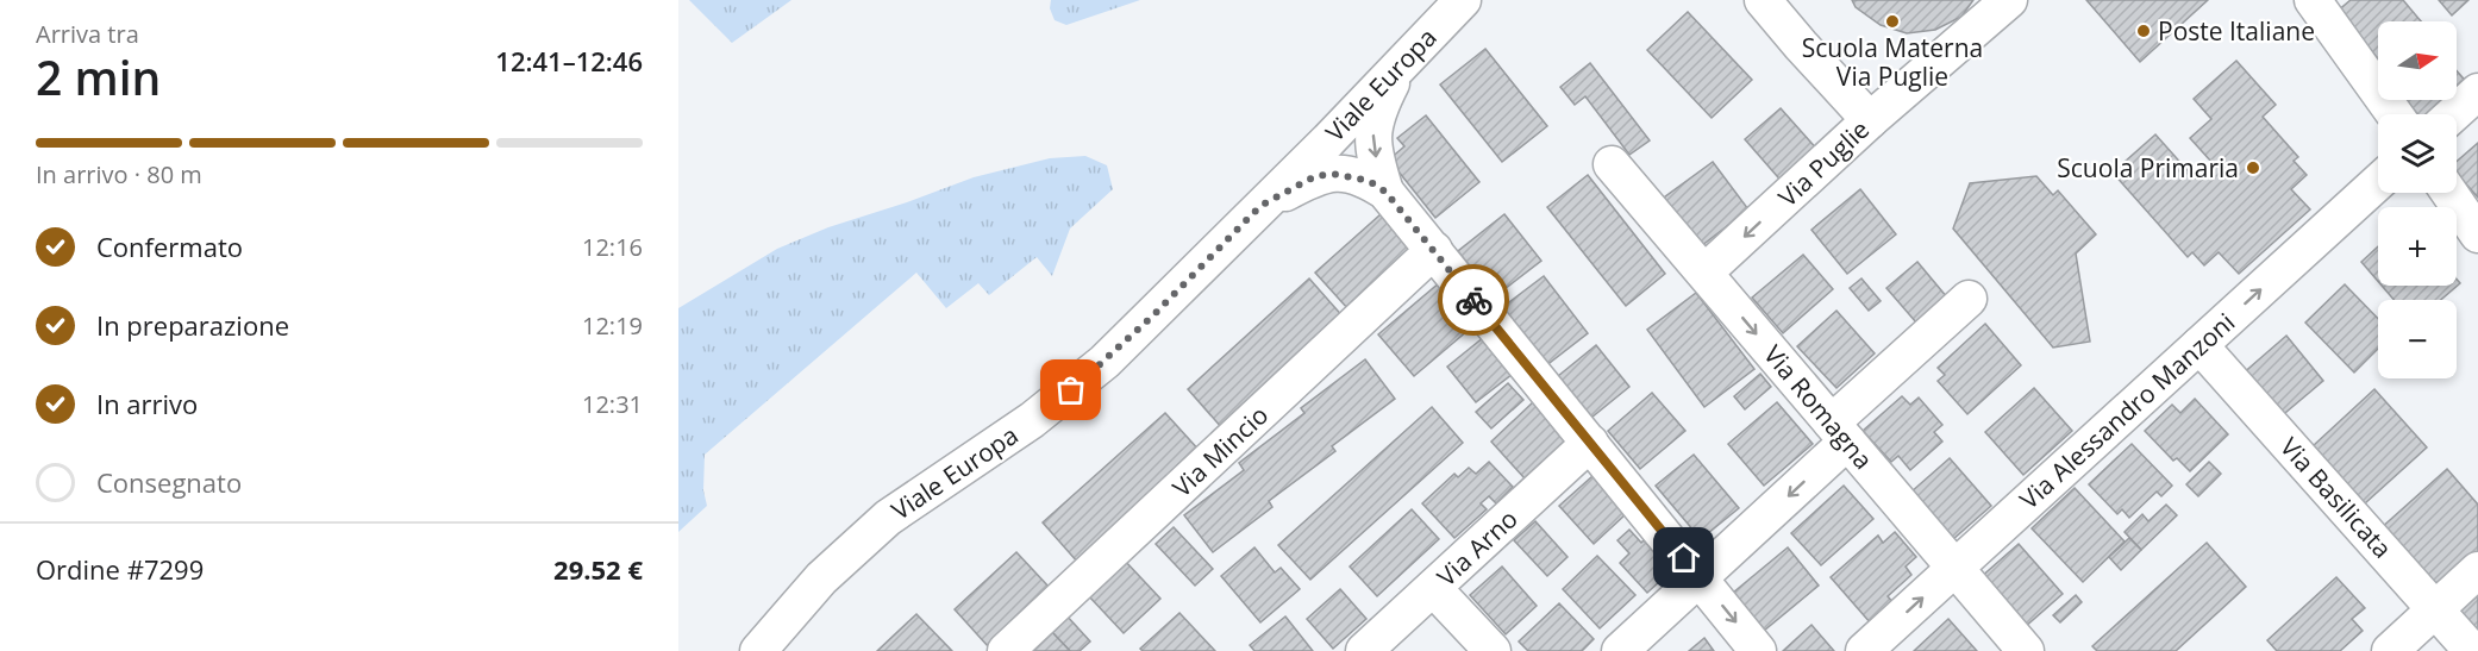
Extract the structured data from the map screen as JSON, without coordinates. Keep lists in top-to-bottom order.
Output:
{
  "streets": {
    "street": [
      "Viale Europa",
      "Via Puglie",
      "Via Romagna",
      "Via Alessandro Manzoni",
      "Via Mincio",
      "Via Basilicata",
      "Via Arno"
    ]
  },
  "crossings": [
    ["Via Puglie", "Via Romagna"],
    ["Via Romagna", "Via Alessandro Manzoni"],
    ["Via Alessandro Manzoni", "Via Basilicata"]
  ],
  "places": ["Scuola Materna Via Puglie", "Poste Italiane", "Scuola Primaria"],
  "north": "right",
  "page": {
    "heading": ["2 min", "Arriva tra", "12:41–12:46"],
    "panel": ["Ordine #7299", "29.52 €"],
    "map_buttons": ["+", "−"],
    "bar": "In arrivo · 80 m",
    "list": [
      ["Confermato", "12:16"],
      ["In preparazione", "12:19"],
      ["In arrivo", "12:31"],
      "Consegnato"
    ]
  }
}
